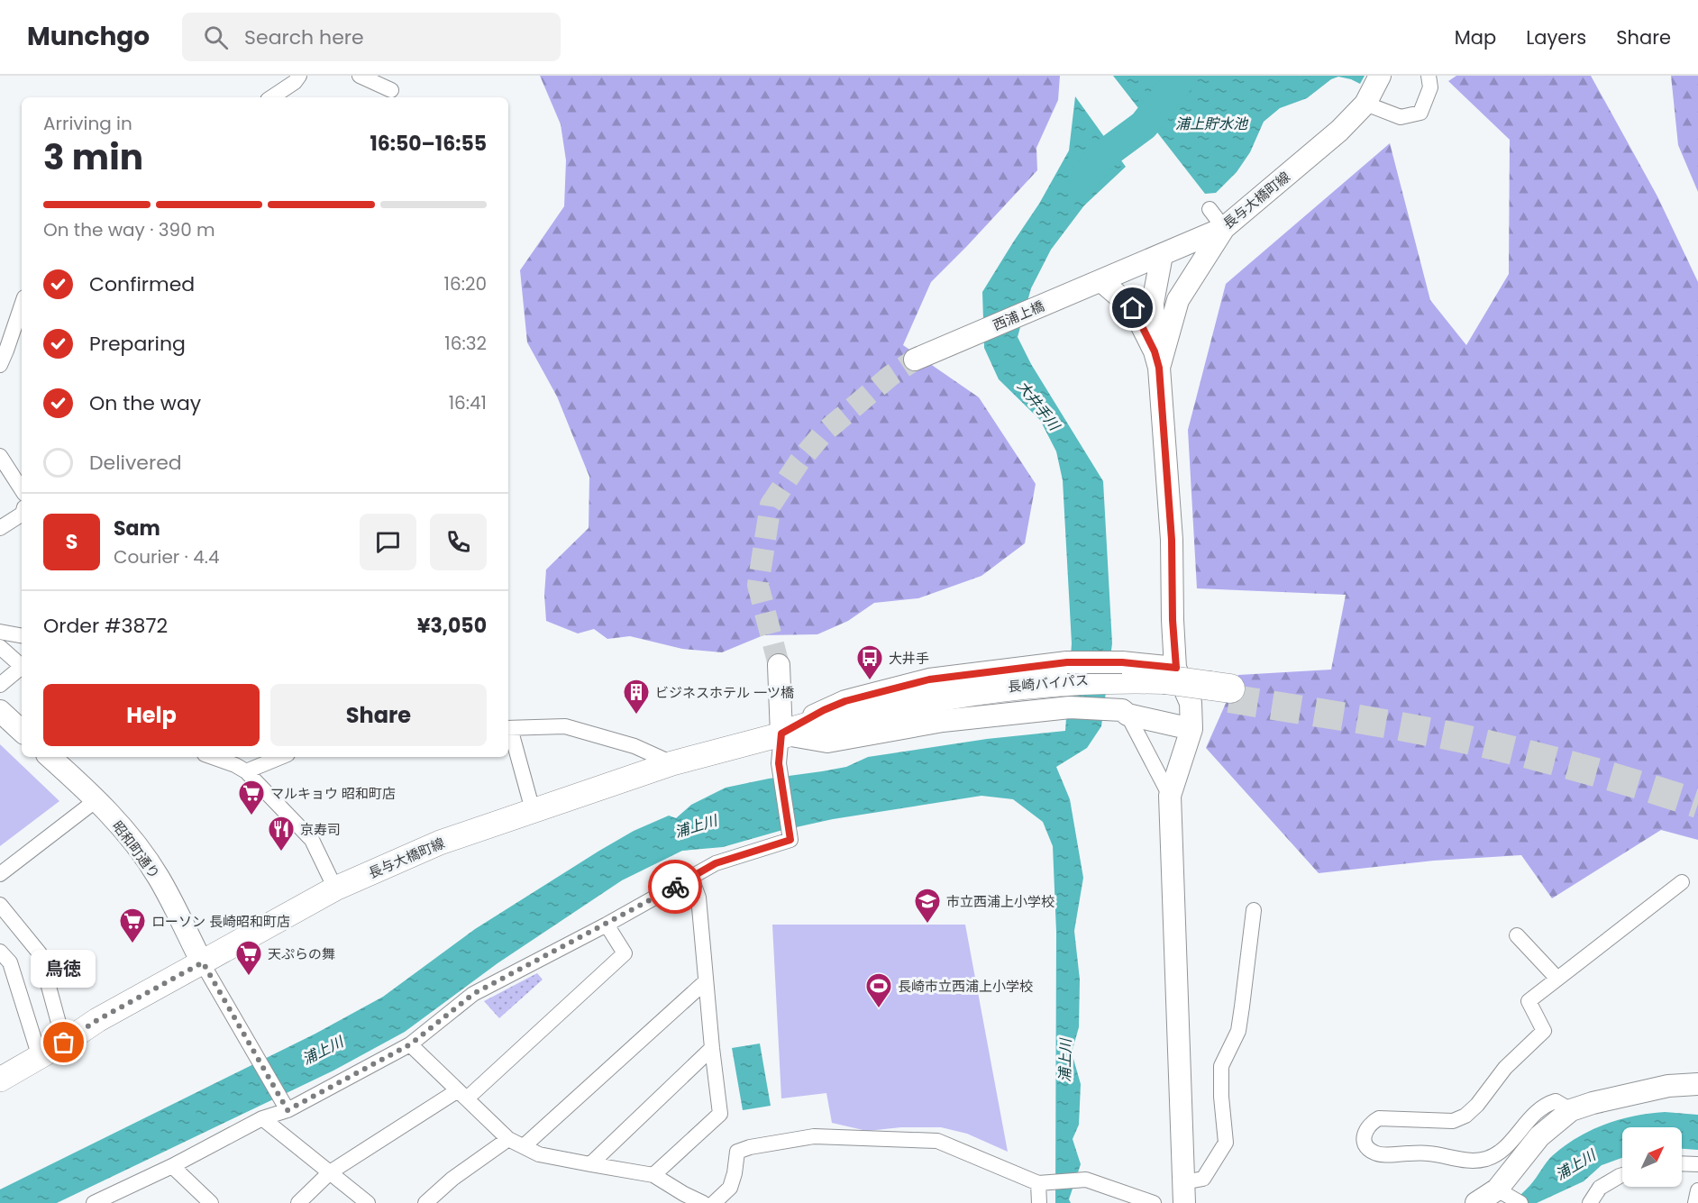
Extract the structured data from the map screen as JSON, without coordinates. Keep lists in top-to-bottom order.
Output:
{
  "streets": {
    "highway": ["長崎バイパス"],
    "main road": ["長与大橋町線"],
    "street": ["西浦上橋", "昭和町通り"]
  },
  "crossings": [
    ["長与大橋町線", "西浦上橋"],
    ["長与大橋町線", "長崎バイパス"],
    ["長与大橋町線", "昭和町通り"]
  ],
  "water": ["浦上貯水池", "大井手川", "浦上川"],
  "places": {
    "bus stop": ["大井手"],
    "building": ["ビジネスホテル 一ツ橋"],
    "supermarket": ["マルキョウ 昭和町店", "ローソン 長崎昭和町店", "天ぷらの舞"],
    "restaurant": ["京寿司"],
    "school or university": ["市立西浦上小学校"],
    "sports": ["長崎市立西浦上小学校"],
    "other": ["鳥徳"]
  },
  "north": "top right",
  "page": {
    "header": "Munchgo",
    "search": "Search here",
    "nav": ["Map", "Layers", "Share"],
    "heading": ["3 min", "Arriving in", "16:50–16:55"],
    "panel": [
      "Sam",
      "Courier · 4.4",
      "Order #3872",
      "¥3,050"
    ],
    "bar": "On the way · 390 m",
    "list": [
      ["Confirmed", "16:20"],
      ["Preparing", "16:32"],
      ["On the way", "16:41"],
      "Delivered"
    ],
    "round": "S",
    "buttons": ["Help", "Share"],
    "bubble": "鳥徳"
  }
}
